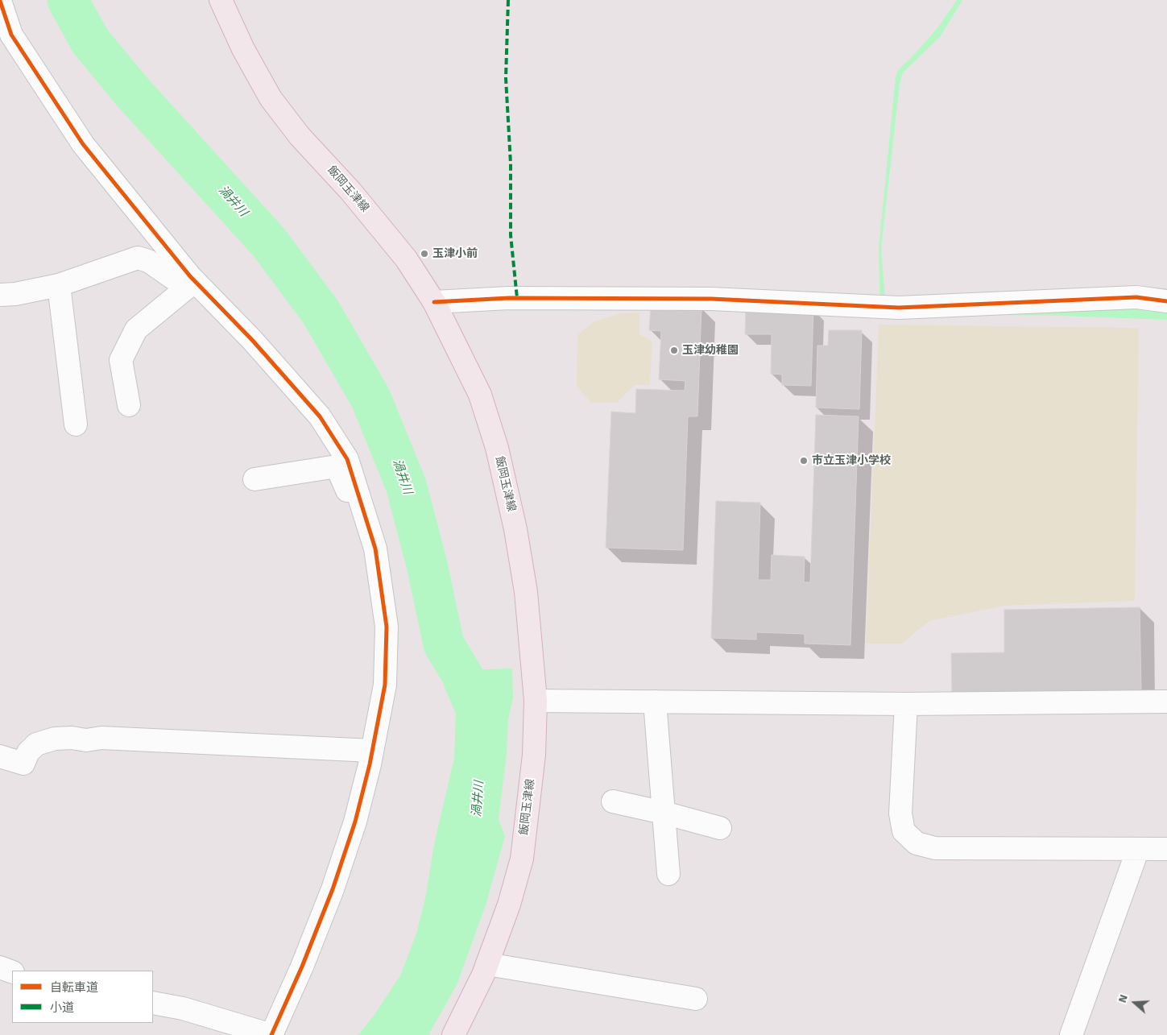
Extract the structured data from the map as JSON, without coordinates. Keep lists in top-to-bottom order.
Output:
{
  "streets": {
    "main road": ["飯岡玉津線"]
  },
  "water": ["渦井川"],
  "places": ["玉津小前", "玉津幼稚園", "市立玉津小学校"],
  "legend": ["自転車道", "小道"],
  "north": "left"
}
